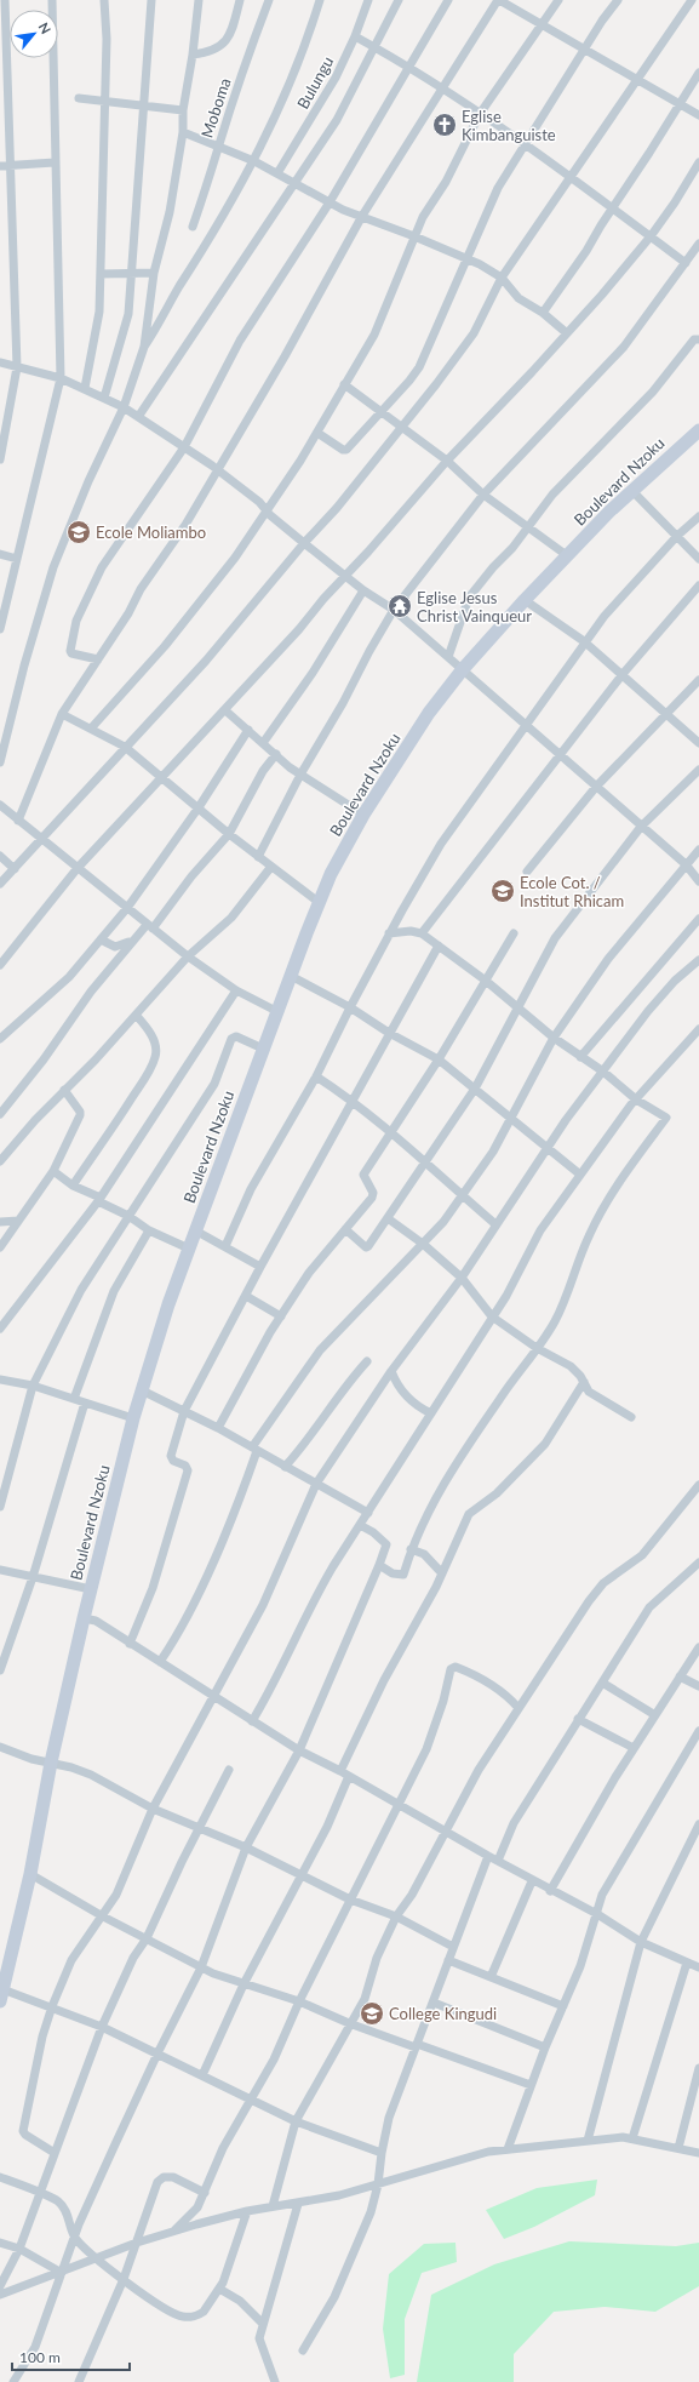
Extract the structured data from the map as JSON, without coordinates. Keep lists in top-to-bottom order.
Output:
{
  "streets": {
    "street": ["Bulungu", "Moboma", "Boulevard Nzoku"]
  },
  "places": {
    "church": ["Eglise Kimbanguiste"],
    "school or university": ["Ecole Moliambo", "Ecole Cot. / Institut Rhicam", "College Kingudi"],
    "temple": ["Eglise Jesus Christ Vainqueur"]
  },
  "scale_bar": "100 m",
  "north": "top right"
}
